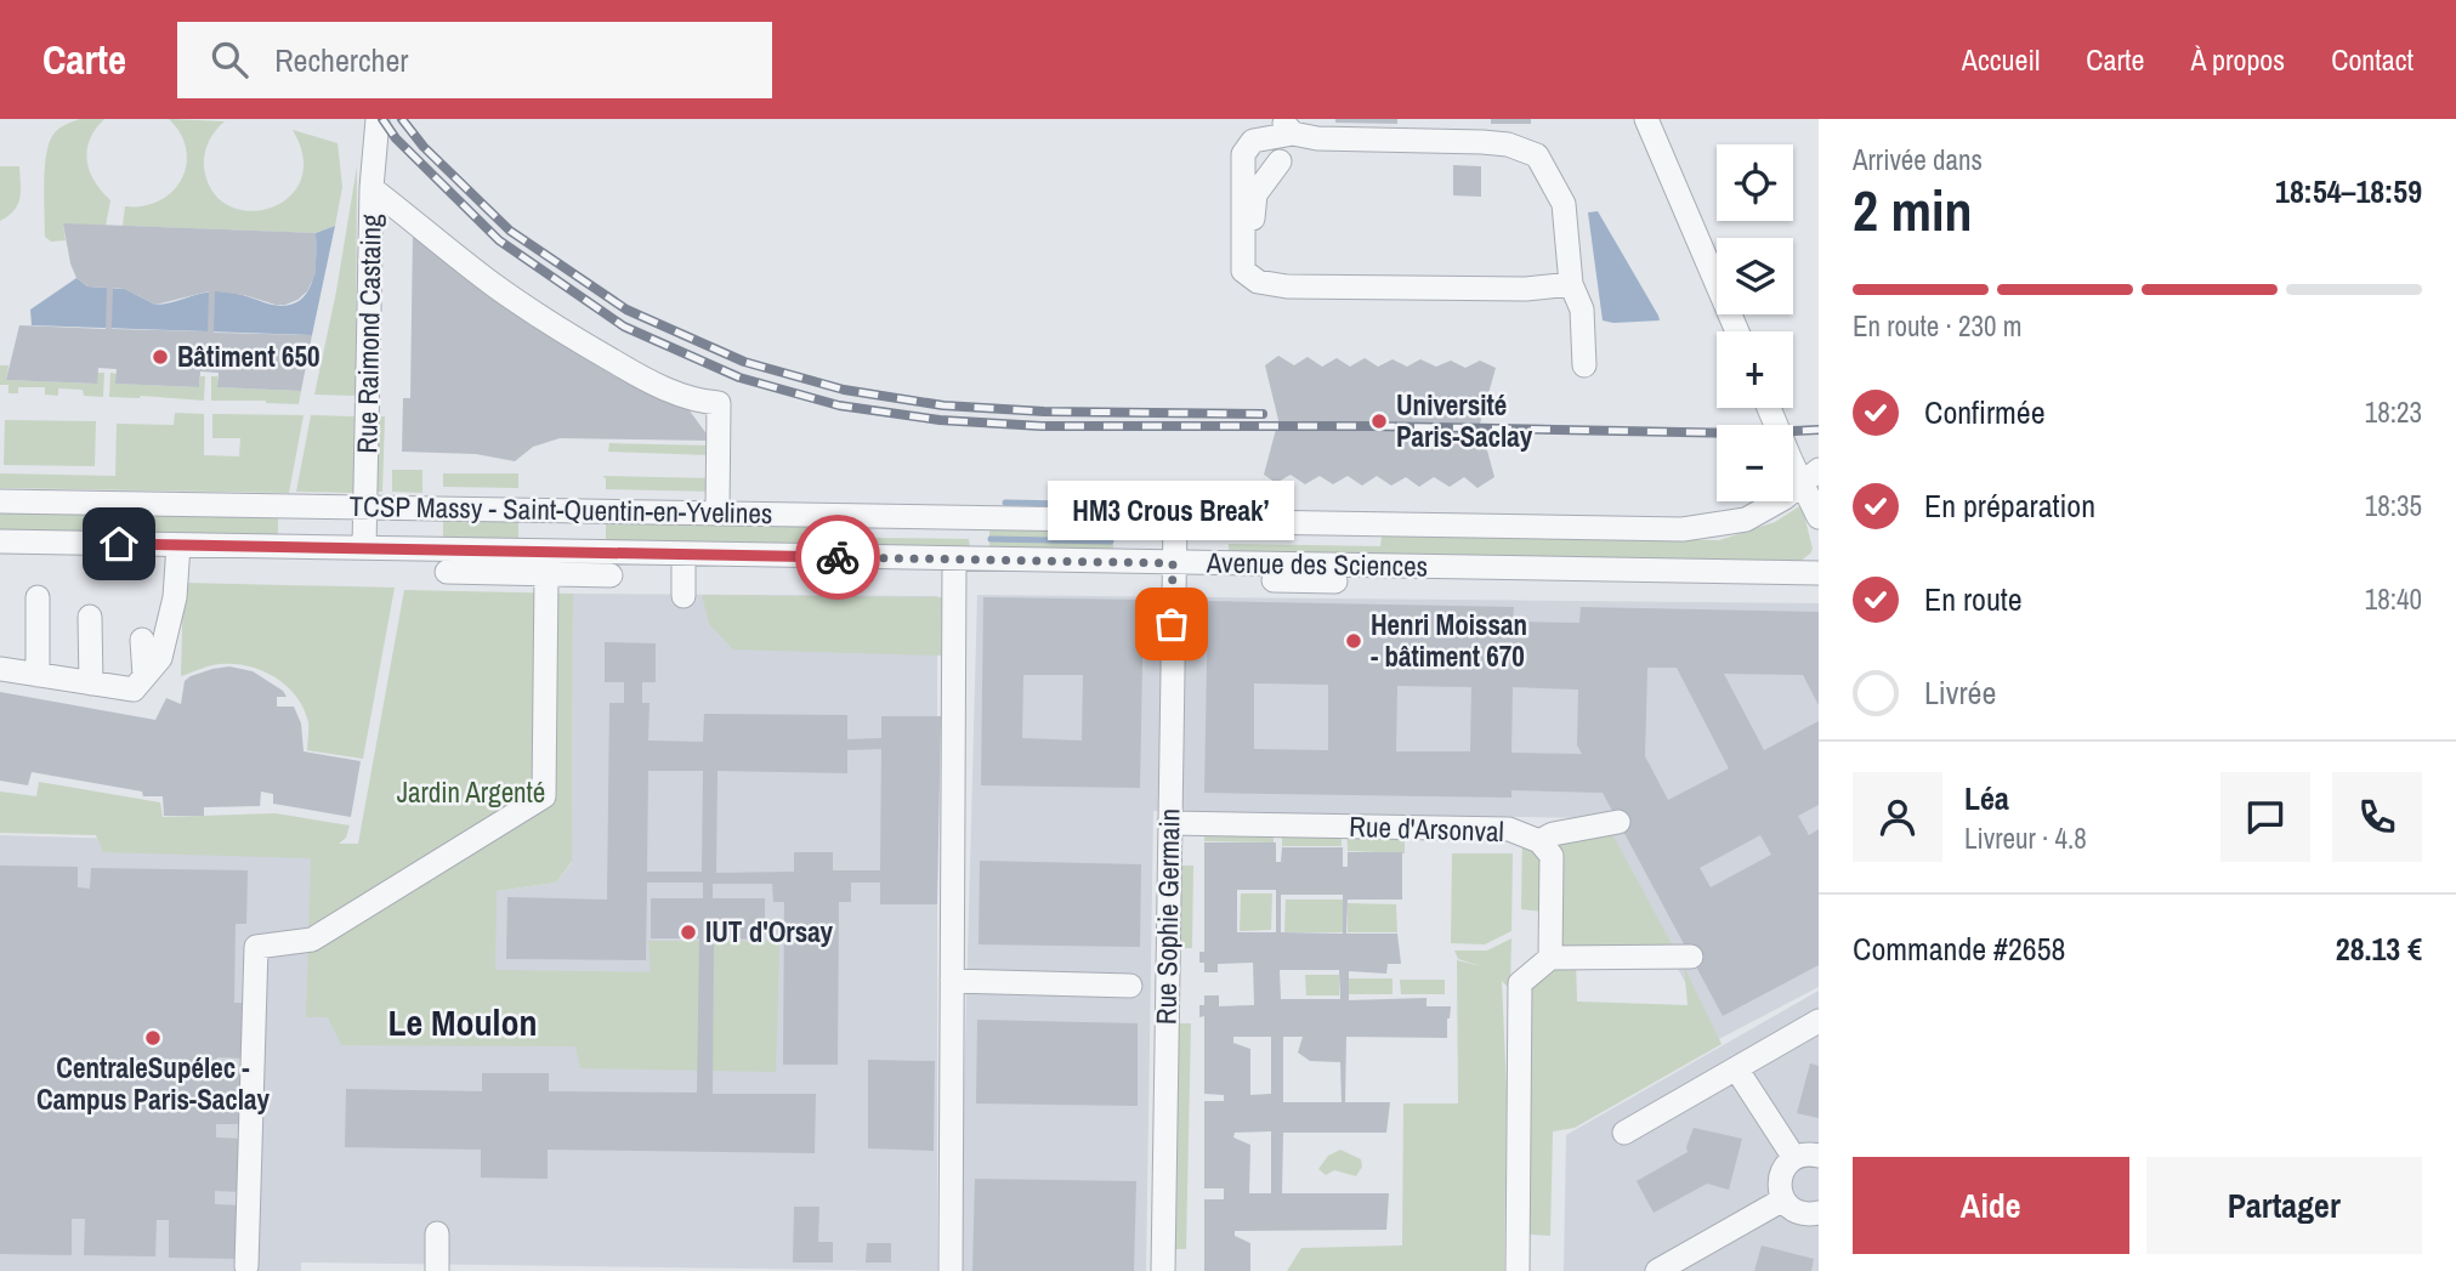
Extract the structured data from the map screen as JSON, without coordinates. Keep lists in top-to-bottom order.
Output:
{
  "streets": {
    "street": [
      "Rue Raimond Castaing",
      "TCSP Massy - Saint-Quentin-en-Yvelines",
      "Avenue des Sciences",
      "Rue d'Arsonval",
      "Rue Sophie Germain"
    ]
  },
  "crossings": [
    ["Rue Raimond Castaing", "TCSP Massy - Saint-Quentin-en-Yvelines"],
    ["Rue Raimond Castaing", "Avenue des Sciences"],
    ["TCSP Massy - Saint-Quentin-en-Yvelines", "Rue Sophie Germain"],
    ["Avenue des Sciences", "Rue Sophie Germain"],
    ["Rue d'Arsonval", "Rue Sophie Germain"]
  ],
  "districts": ["Le Moulon"],
  "parks": ["Jardin Argenté"],
  "places": [
    "Bâtiment 650",
    "Université Paris-Saclay",
    "HM3 Crous Break’",
    "Henri Moissan - bâtiment 670",
    "IUT d'Orsay",
    "CentraleSupélec - Campus Paris-Saclay"
  ],
  "page": {
    "header": "Carte",
    "search": "Rechercher",
    "nav": [
      "Accueil",
      "Carte",
      "À propos",
      "Contact"
    ],
    "heading": ["2 min", "Arrivée dans", "18:54–18:59"],
    "panel": [
      "Léa",
      "Livreur · 4.8",
      "Commande #2658",
      "28.13 €"
    ],
    "map_buttons": ["+", "−"],
    "bar": "En route · 230 m",
    "list": [
      ["Confirmée", "18:23"],
      ["En préparation", "18:35"],
      ["En route", "18:40"],
      "Livrée"
    ],
    "bubble": "HM3 Crous Break’",
    "buttons": ["Aide", "Partager"]
  }
}
